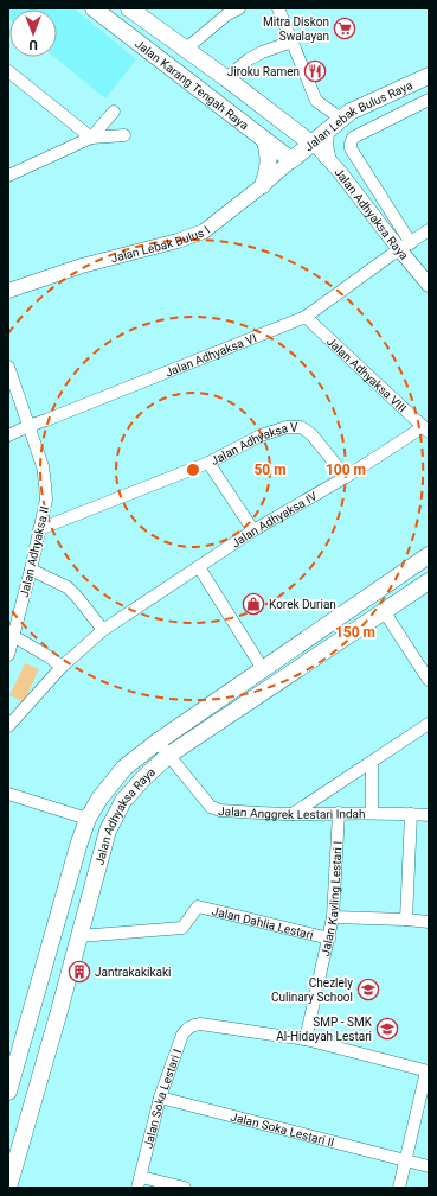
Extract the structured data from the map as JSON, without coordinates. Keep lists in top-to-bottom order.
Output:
{
  "streets": {
    "main road": ["Jalan Karang Tengah Raya", "Jalan Lebak Bulus Raya", "Jalan Adhyaksa Raya"],
    "street": [
      "Jalan Lebak Bulus I",
      "Jalan Adhyaksa VI",
      "Jalan Adhyaksa VIII",
      "Jalan Adhyaksa V",
      "Jalan Adhyaksa IV",
      "Jalan Adhyaksa II",
      "Jalan Anggrek Lestari Indah",
      "Jalan Kavling Lestari I",
      "Jalan Dahlia Lestari",
      "Jalan Soka Lestari I",
      "Jalan Soka Lestari II"
    ]
  },
  "crossings": [
    ["Jalan Karang Tengah Raya", "Jalan Lebak Bulus Raya"],
    ["Jalan Karang Tengah Raya", "Jalan Adhyaksa Raya"],
    ["Jalan Karang Tengah Raya", "Jalan Lebak Bulus I"],
    ["Jalan Lebak Bulus Raya", "Jalan Adhyaksa Raya"],
    ["Jalan Lebak Bulus Raya", "Jalan Lebak Bulus I"],
    ["Jalan Adhyaksa Raya", "Jalan Adhyaksa VI"],
    ["Jalan Adhyaksa Raya", "Jalan Anggrek Lestari Indah"],
    ["Jalan Adhyaksa Raya", "Jalan Dahlia Lestari"],
    ["Jalan Adhyaksa VI", "Jalan Adhyaksa VIII"],
    ["Jalan Adhyaksa VI", "Jalan Adhyaksa II"],
    ["Jalan Adhyaksa VIII", "Jalan Adhyaksa IV"],
    ["Jalan Adhyaksa V", "Jalan Adhyaksa IV"],
    ["Jalan Adhyaksa V", "Jalan Adhyaksa II"],
    ["Jalan Anggrek Lestari Indah", "Jalan Kavling Lestari I"],
    ["Jalan Kavling Lestari I", "Jalan Dahlia Lestari"],
    ["Jalan Kavling Lestari I", "Jalan Soka Lestari I"],
    ["Jalan Soka Lestari I", "Jalan Soka Lestari II"]
  ],
  "places": {
    "supermarket": ["Mitra Diskon Swalayan"],
    "restaurant": ["Jiroku Ramen"],
    "shop": ["Korek Durian"],
    "building": ["Jantrakakikaki"],
    "school or university": ["Chezlely Culinary School", "SMP - SMK Al-Hidayah Lestari"]
  },
  "north": "bottom",
  "rings": ["50 m", "100 m", "150 m"]
}
